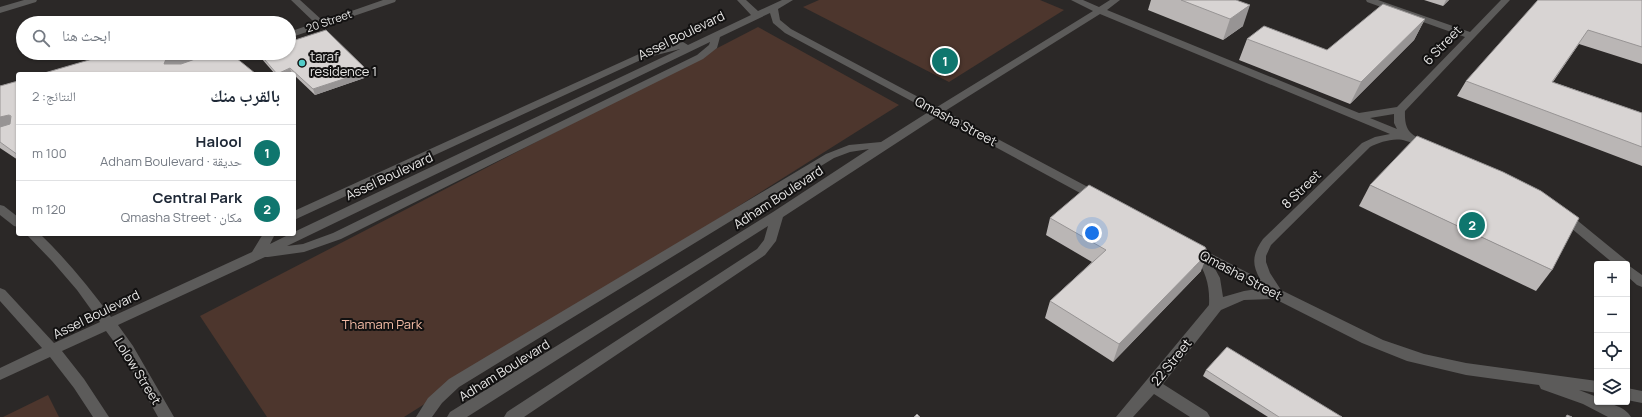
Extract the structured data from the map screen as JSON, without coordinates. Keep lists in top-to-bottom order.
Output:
{
  "streets": {
    "street": [
      "20 Street",
      "Assel Boulevard",
      "6 Street",
      "Qmasha Street",
      "8 Street",
      "Adham Boulevard",
      "22 Street",
      "Lolow Street"
    ]
  },
  "crossings": [
    ["Assel Boulevard", "Qmasha Street"],
    ["Assel Boulevard", "Lolow Street"],
    ["Qmasha Street", "8 Street"],
    ["Qmasha Street", "Adham Boulevard"],
    ["Qmasha Street", "22 Street"],
    ["8 Street", "22 Street"]
  ],
  "parks": ["Thamam Park"],
  "places": ["taraf residence 1"],
  "page": {
    "search": "ابحث هنا",
    "pins": ["1", "2"],
    "heading": ["بالقرب منك", "النتائج: 2"],
    "list": [
      {
        "mark": "1",
        "name": "Halool",
        "note": "حديقة · Adham Boulevard",
        "value": "100 m"
      },
      {
        "mark": "2",
        "name": "Central Park",
        "note": "مكان · Qmasha Street",
        "value": "120 m"
      }
    ],
    "map_buttons": ["+", "−"]
  }
}
